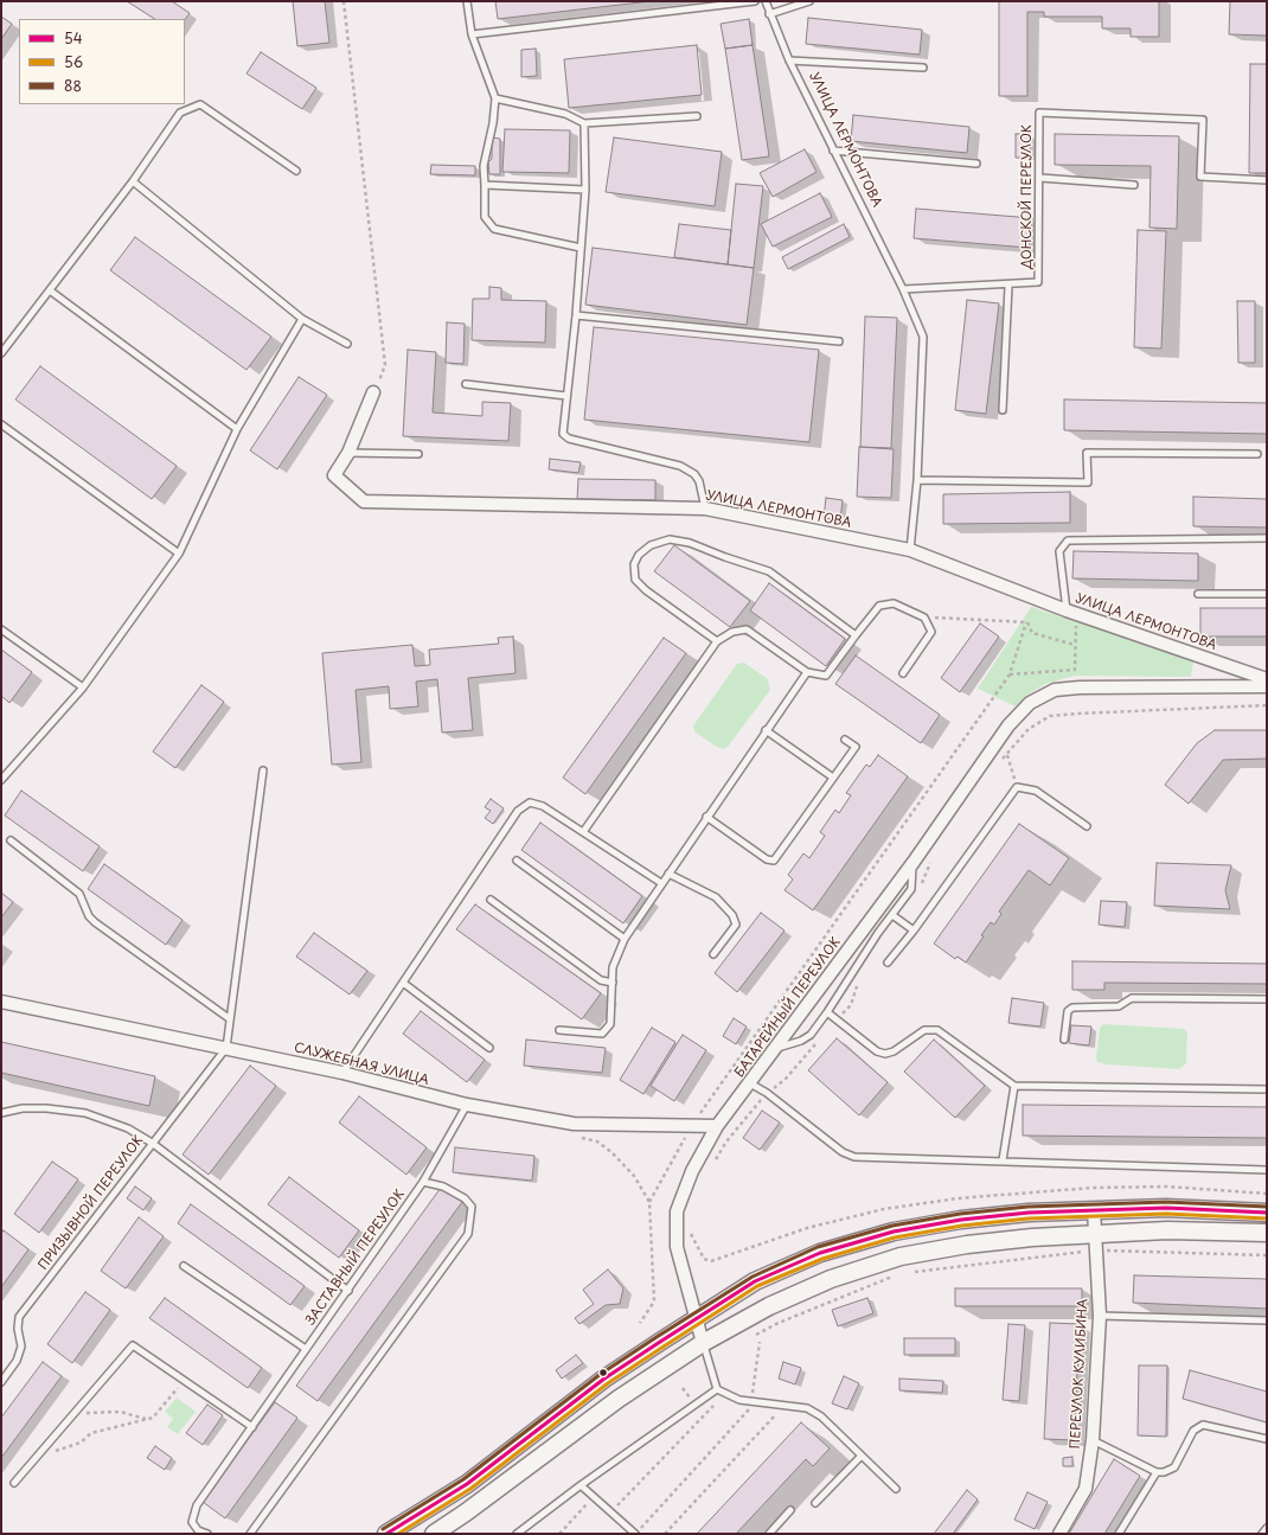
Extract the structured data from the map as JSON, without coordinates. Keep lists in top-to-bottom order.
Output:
{
  "streets": {
    "street": [
      "УЛИЦА ЛЕРМОНТОВА",
      "БАТАРЕЙНЫЙ ПЕРЕУЛОК",
      "СЛУЖЕБНАЯ УЛИЦА",
      "ПЕРЕУЛОК КУЛИБИНА"
    ],
    "lane": ["ДОНСКОЙ ПЕРЕУЛОК", "ПРИЗЫВНОЙ ПЕРЕУЛОК", "ЗАСТАВНЫЙ ПЕРЕУЛОК"]
  },
  "crossings": [
    ["УЛИЦА ЛЕРМОНТОВА", "ДОНСКОЙ ПЕРЕУЛОК"],
    ["БАТАРЕЙНЫЙ ПЕРЕУЛОК", "СЛУЖЕБНАЯ УЛИЦА"],
    ["СЛУЖЕБНАЯ УЛИЦА", "ПРИЗЫВНОЙ ПЕРЕУЛОК"],
    ["СЛУЖЕБНАЯ УЛИЦА", "ЗАСТАВНЫЙ ПЕРЕУЛОК"]
  ],
  "lines": ["transit line 88", "transit line 54", "transit line 56"],
  "legend": ["54", "56", "88"]
}
